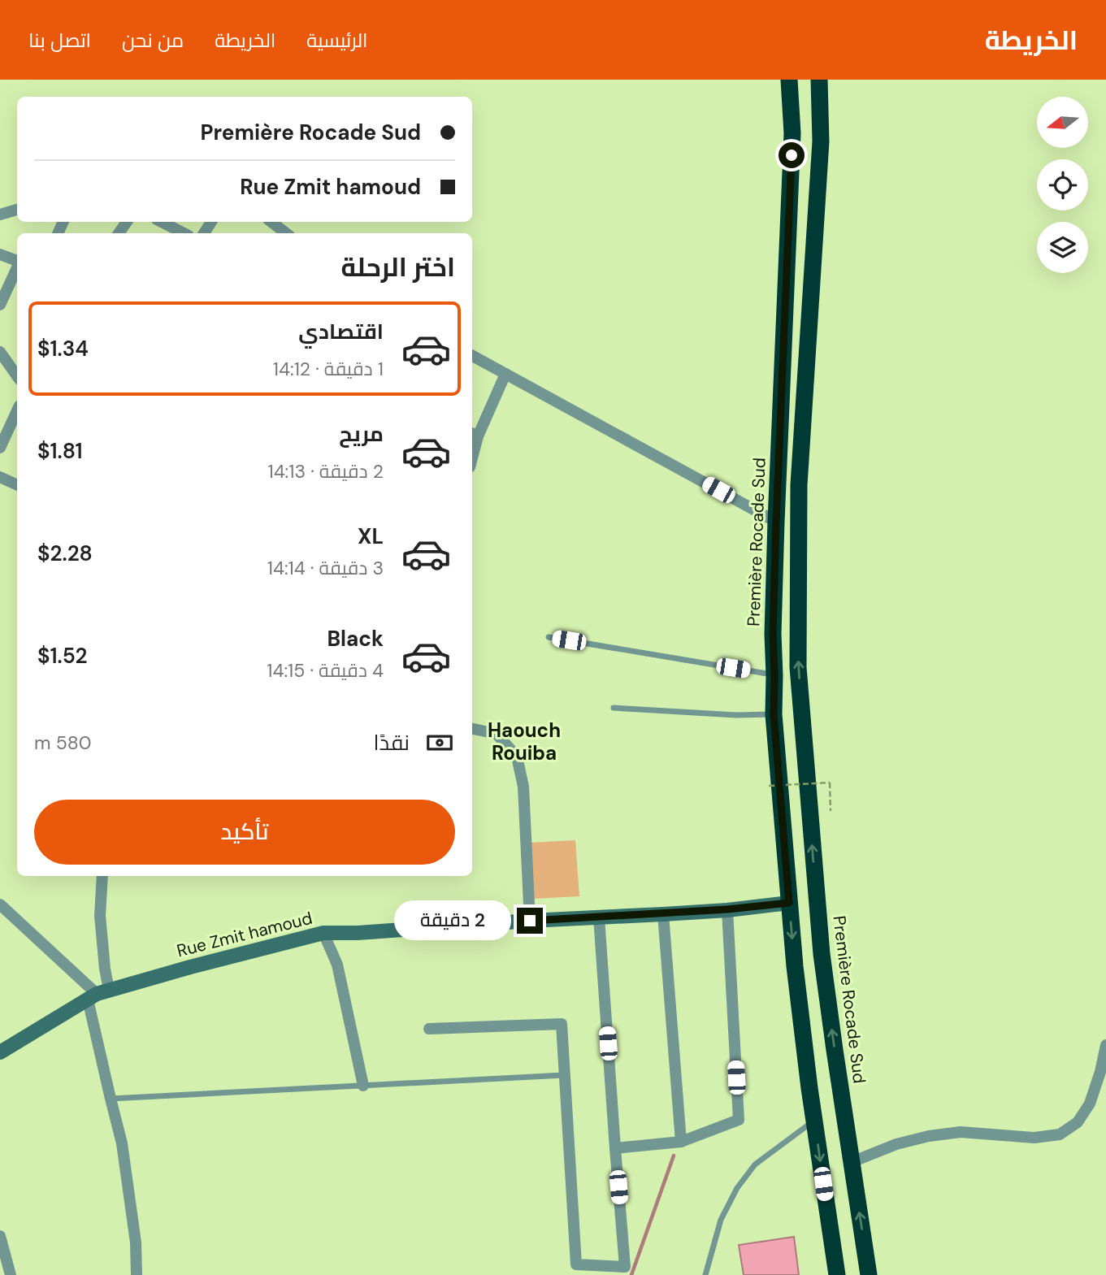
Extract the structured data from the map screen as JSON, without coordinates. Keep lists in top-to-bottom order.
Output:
{
  "streets": {
    "highway": ["Première Rocade Sud"],
    "street": ["Rue Zmit hamoud"]
  },
  "crossings": [
    ["Première Rocade Sud", "Rue Zmit hamoud"]
  ],
  "districts": ["Haouch Rouiba"],
  "north": "left",
  "page": {
    "header": "الخريطة",
    "nav": [
      "الرئيسية",
      "الخريطة",
      "من نحن",
      "اتصل بنا"
    ],
    "banner": ["Première Rocade Sud", "Rue Zmit hamoud"],
    "heading": "اختر الرحلة",
    "list": [
      {
        "name": "اقتصادي",
        "note": "1 دقيقة · 14:12",
        "value": "$1.34"
      },
      {
        "name": "مريح",
        "note": "2 دقيقة · 14:13",
        "value": "$1.81"
      },
      {
        "name": "XL",
        "note": "3 دقيقة · 14:14",
        "value": "$2.28"
      },
      {
        "name": "Black",
        "note": "4 دقيقة · 14:15",
        "value": "$1.52"
      }
    ],
    "pay": ["نقدًا", "580 m"],
    "buttons": "تأكيد",
    "bubble": "2 دقيقة"
  }
}
